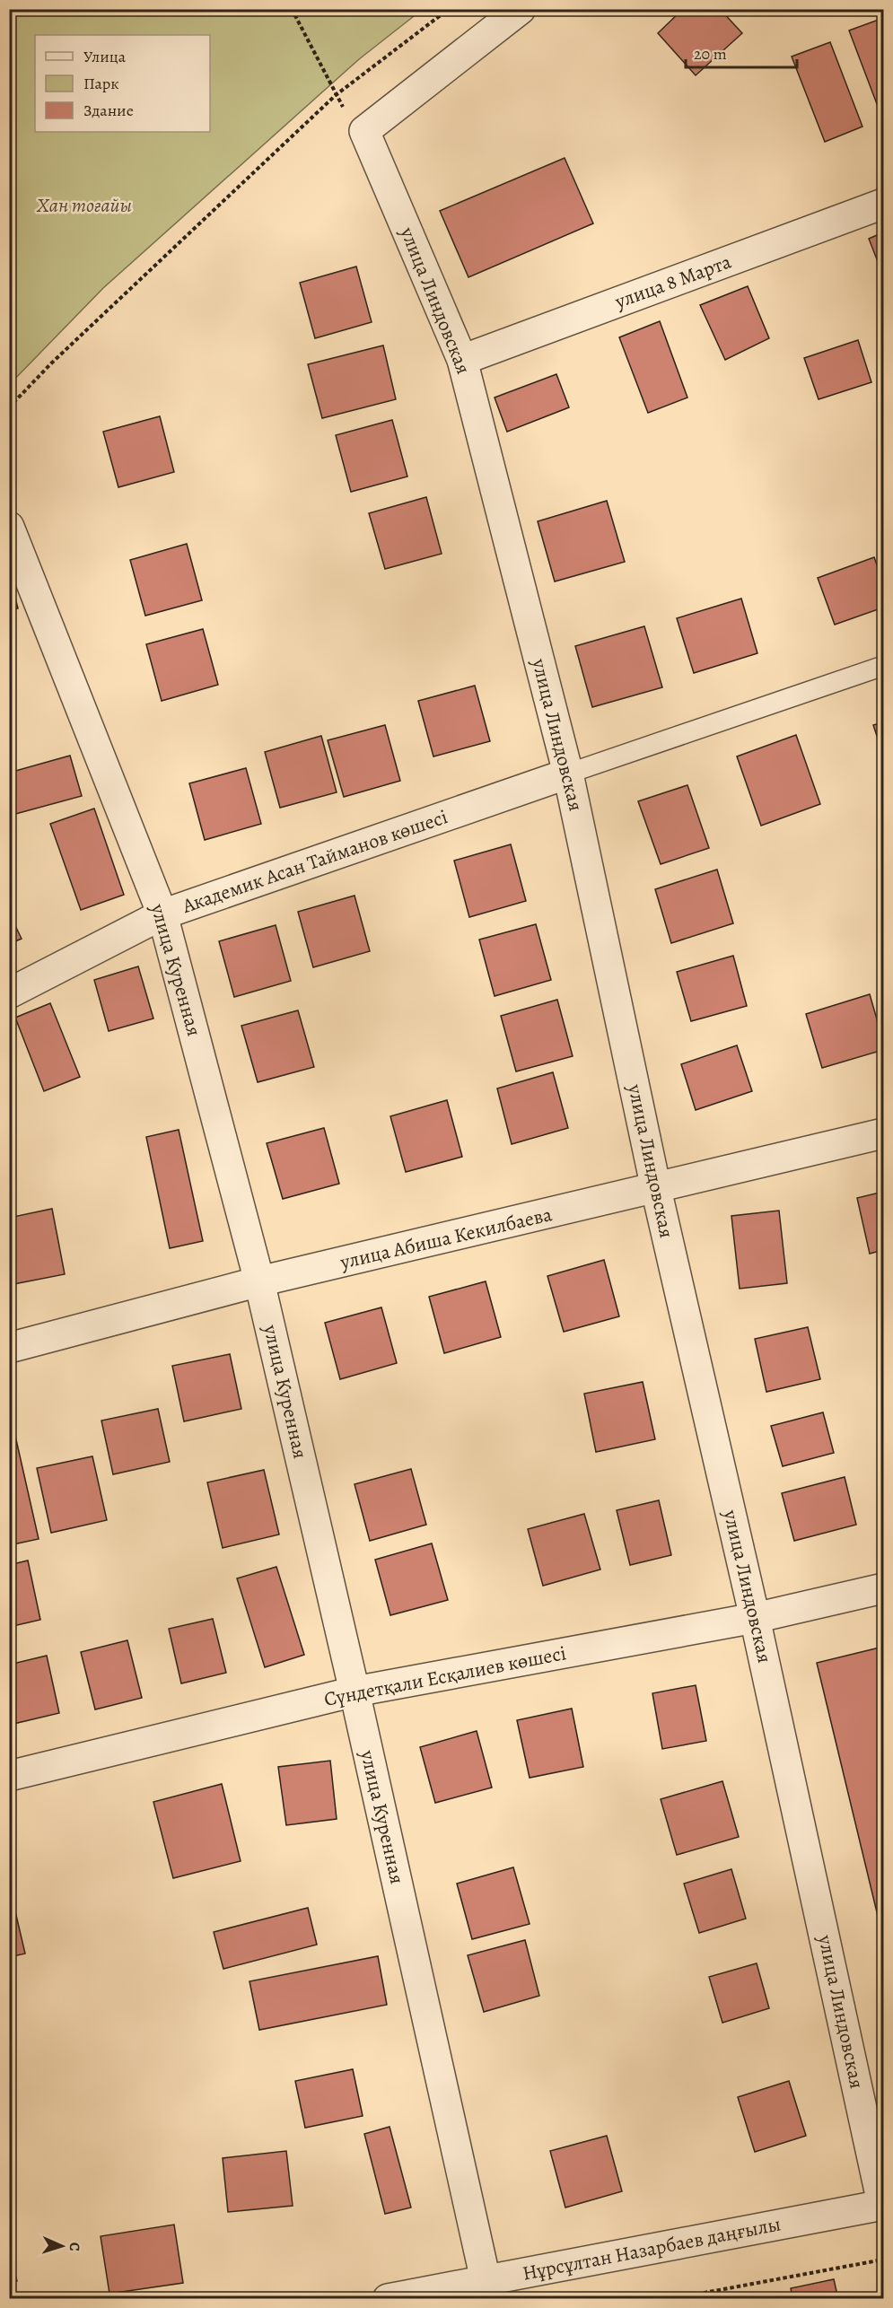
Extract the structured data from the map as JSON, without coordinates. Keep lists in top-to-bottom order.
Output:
{
  "streets": {
    "street": [
      "улица 8 Марта",
      "улица Линдовская",
      "Академик Асан Тайманов көшесі",
      "улица Куренная",
      "улица Абиша Кекилбаева",
      "Сүндетқали Есқалиев көшесі",
      "Нұрсұлтан Назарбаев даңғылы"
    ]
  },
  "crossings": [
    ["улица 8 Марта", "улица Линдовская"],
    ["улица Линдовская", "Академик Асан Тайманов көшесі"],
    ["улица Линдовская", "улица Абиша Кекилбаева"],
    ["улица Линдовская", "Сүндетқали Есқалиев көшесі"],
    ["улица Линдовская", "Нұрсұлтан Назарбаев даңғылы"],
    ["Академик Асан Тайманов көшесі", "улица Куренная"],
    ["улица Куренная", "улица Абиша Кекилбаева"],
    ["улица Куренная", "Сүндетқали Есқалиев көшесі"],
    ["улица Куренная", "Нұрсұлтан Назарбаев даңғылы"]
  ],
  "parks": ["Хан тоғайы"],
  "legend": ["Улица", "Парк", "Здание"],
  "scale_bar": "20 m",
  "north": "right"
}
